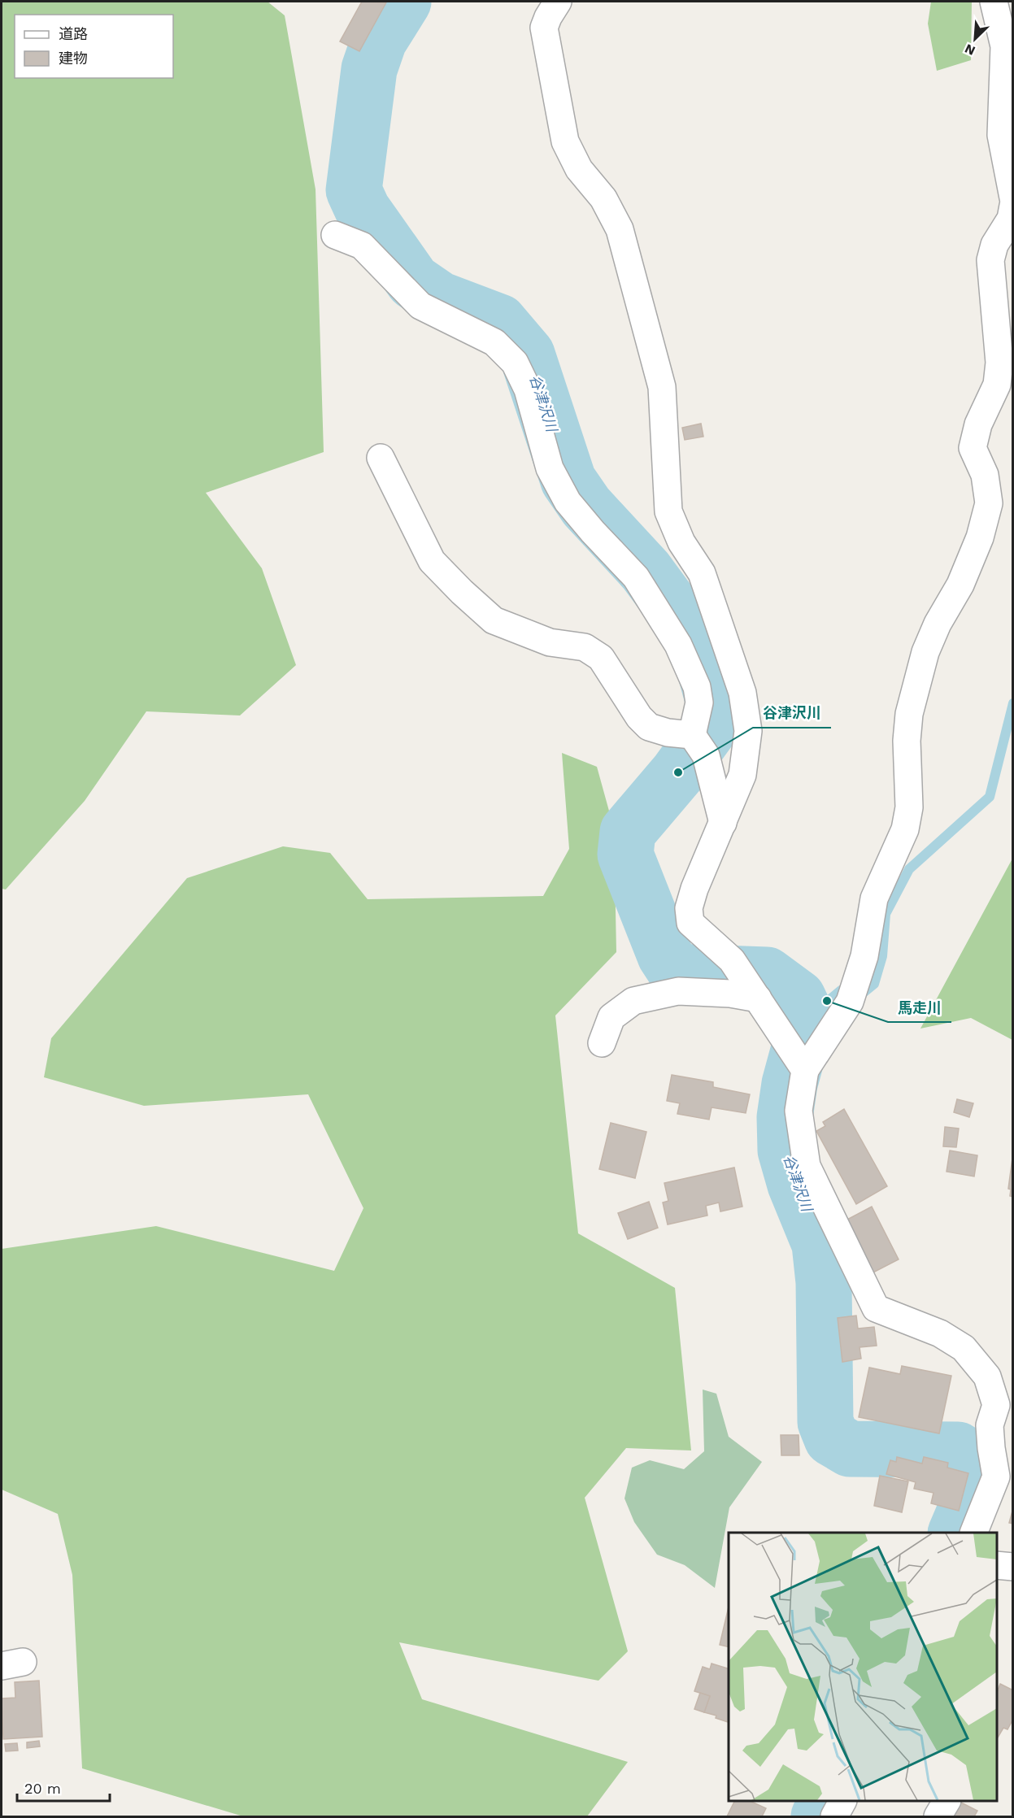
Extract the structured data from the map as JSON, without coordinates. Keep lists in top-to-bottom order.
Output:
{
  "water": ["谷津沢川"],
  "places": ["谷津沢川", "馬走川"],
  "legend": ["道路", "建物"],
  "scale_bar": "20 m",
  "north": "bottom left"
}
